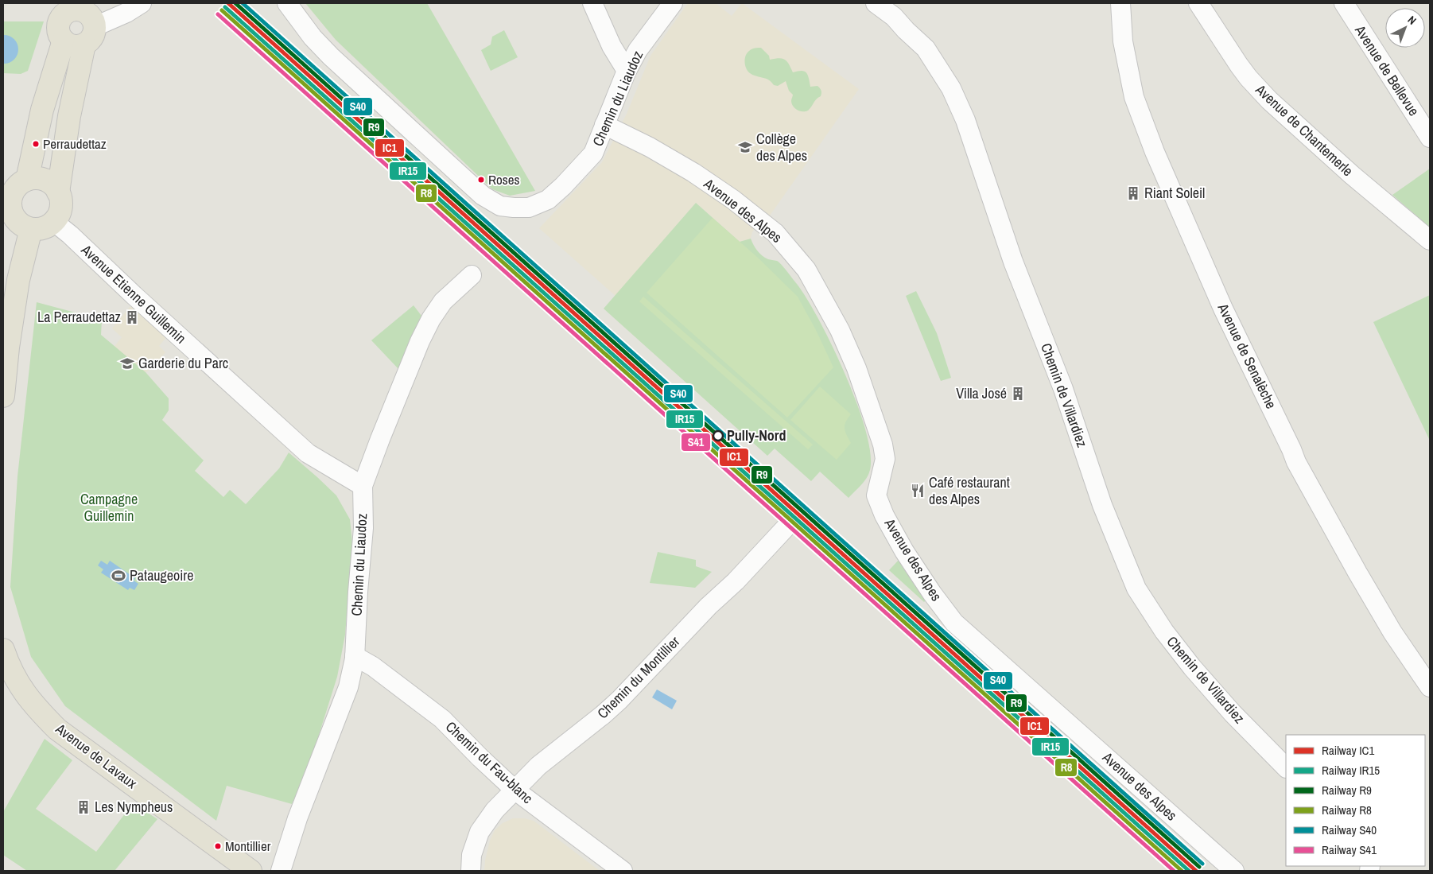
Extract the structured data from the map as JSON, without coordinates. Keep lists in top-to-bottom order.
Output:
{
  "streets": {
    "main road": ["Avenue de Lavaux"],
    "street": [
      "Avenue de Bellevue",
      "Chemin du Liaudoz",
      "Avenue de Chantemerle",
      "Avenue des Alpes",
      "Avenue Etienne Guillemin",
      "Avenue de Senalèche",
      "Chemin de Villardiez",
      "Chemin du Montillier",
      "Chemin du Fau-blanc"
    ]
  },
  "crossings": [
    ["Chemin du Liaudoz", "Avenue des Alpes"],
    ["Chemin du Liaudoz", "Avenue Etienne Guillemin"],
    ["Chemin du Liaudoz", "Chemin du Fau-blanc"],
    ["Chemin du Montillier", "Chemin du Fau-blanc"]
  ],
  "parks": ["Campagne Guillemin"],
  "places": {
    "other": [
      "Perraudettaz",
      "Roses",
      "Pully-Nord",
      "Montillier"
    ],
    "school or university": ["Collège des Alpes", "Garderie du Parc"],
    "building": [
      "Riant Soleil",
      "La Perraudettaz",
      "Villa José",
      "Les Nympheus"
    ],
    "restaurant": ["Café restaurant des Alpes"],
    "sports": ["Pataugeoire"]
  },
  "lines": [
    "rail line IC1",
    "rail line R9",
    "rail line S40",
    "rail line IR15",
    "rail line R8",
    "rail line S41"
  ],
  "legend": [
    "Railway IC1",
    "Railway IR15",
    "Railway R9",
    "Railway R8",
    "Railway S40",
    "Railway S41"
  ],
  "north": "top right"
}
